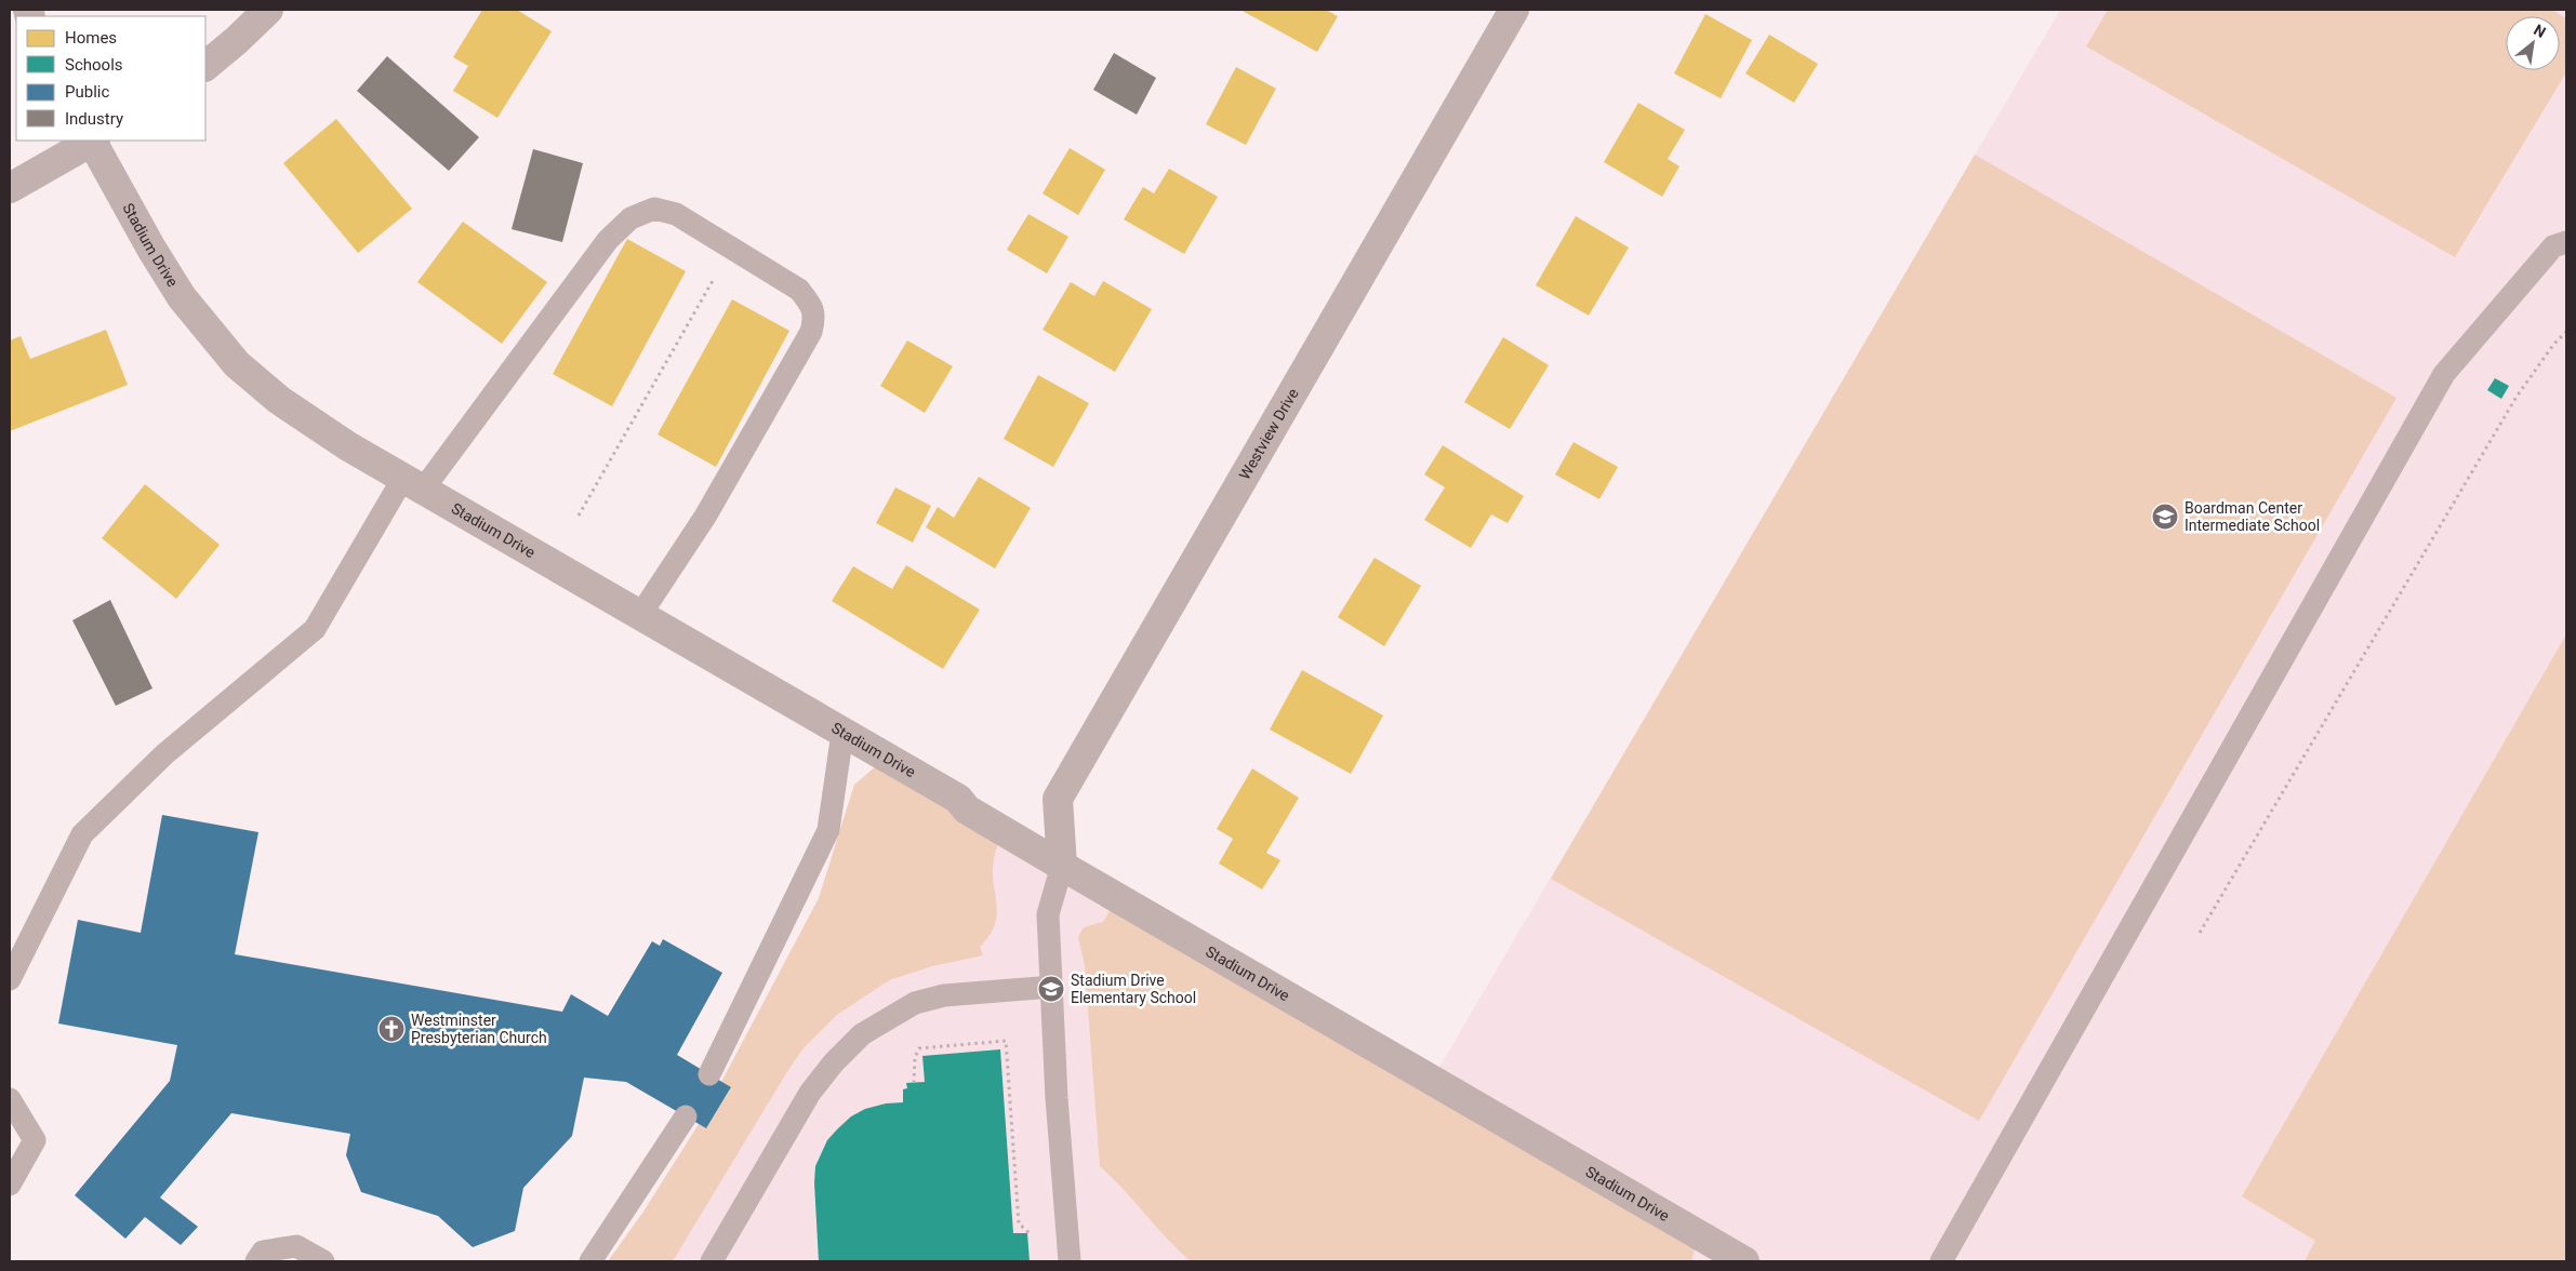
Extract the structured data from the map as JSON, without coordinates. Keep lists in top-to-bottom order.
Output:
{
  "streets": {
    "street": ["Stadium Drive", "Westview Drive"]
  },
  "crossings": [
    ["Stadium Drive", "Westview Drive"]
  ],
  "places": {
    "school or university": ["Boardman Center Intermediate School", "Stadium Drive Elementary School"],
    "church": ["Westminster Presbyterian Church"]
  },
  "legend": [
    "Homes",
    "Schools",
    "Public",
    "Industry"
  ],
  "north": "top right"
}
